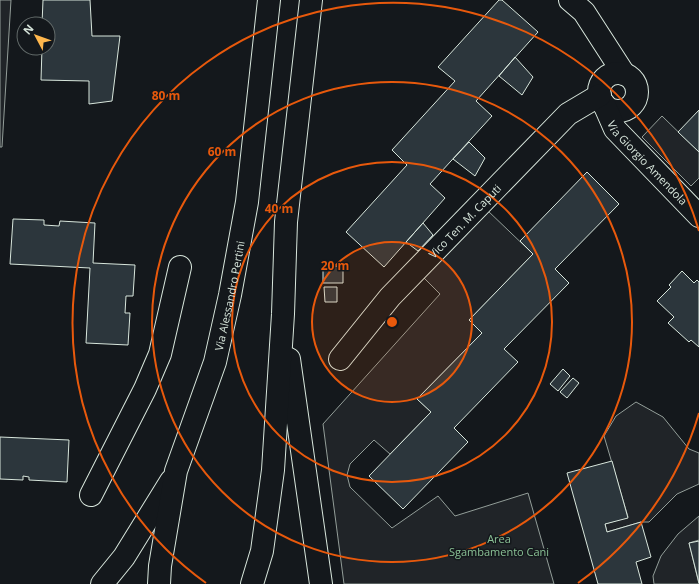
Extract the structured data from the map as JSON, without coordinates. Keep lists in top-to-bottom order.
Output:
{
  "streets": {
    "main road": ["Via Giorgio Amendola", "Vico Ten. M. Caputi", "Via Alessandro Pertini"]
  },
  "crossings": [
    ["Via Giorgio Amendola", "Vico Ten. M. Caputi"]
  ],
  "parks": ["Area Sgambamento Cani"],
  "north": "top left",
  "rings": [
    "80 m",
    "60 m",
    "40 m",
    "20 m"
  ]
}
